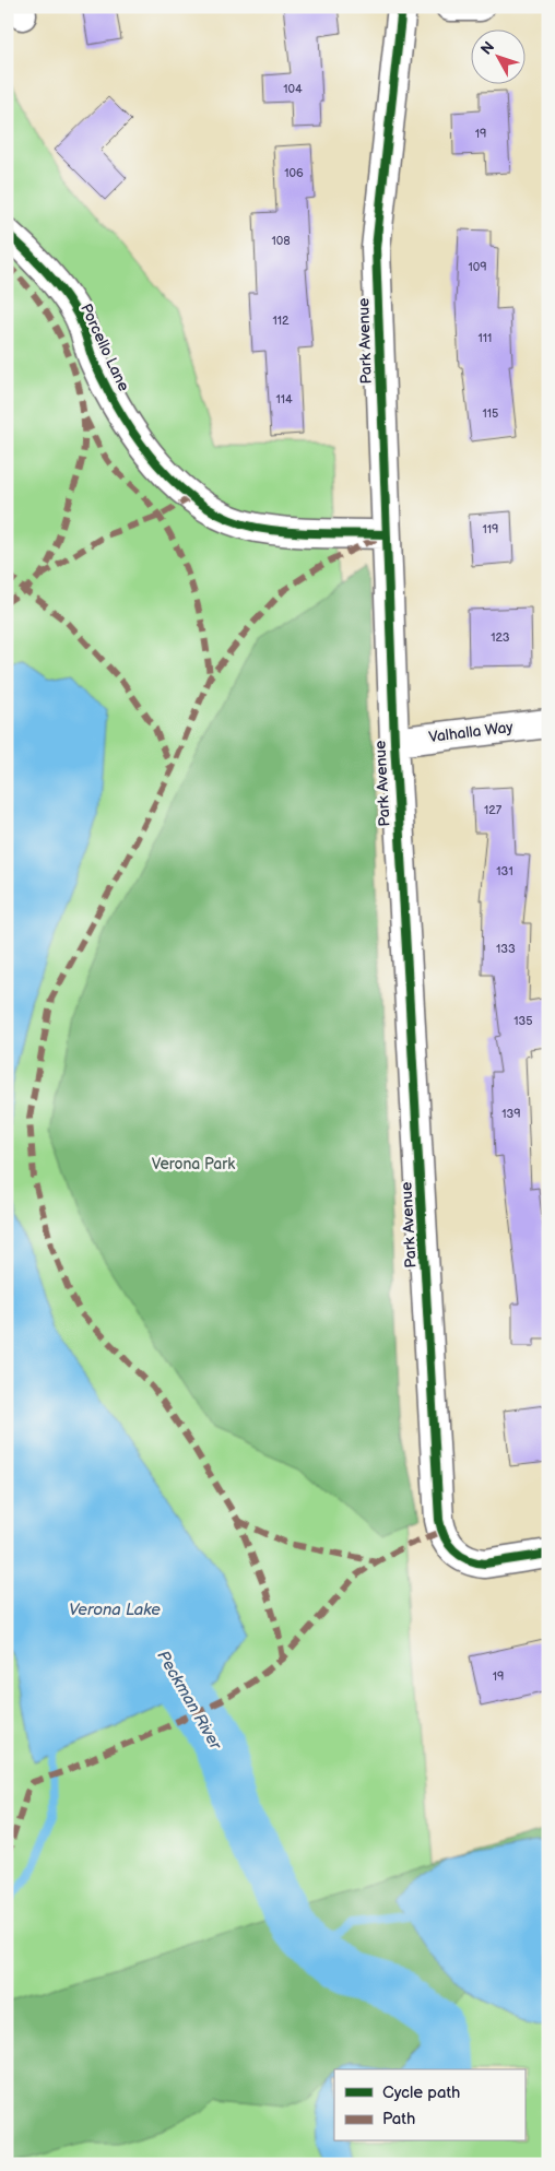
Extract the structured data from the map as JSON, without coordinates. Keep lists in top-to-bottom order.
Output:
{
  "streets": {
    "street": ["Park Avenue", "Porcello Lane", "Valhalla Way"]
  },
  "crossings": [
    ["Park Avenue", "Porcello Lane"],
    ["Park Avenue", "Valhalla Way"]
  ],
  "water": ["Verona Lake", "Peckman River"],
  "parks": ["Verona Park"],
  "house_numbers": [
    "104",
    "19",
    "106",
    "108",
    "109",
    "112",
    "111",
    "114",
    "115",
    "119",
    "123",
    "127",
    "131",
    "133",
    "135",
    "139",
    "19"
  ],
  "legend": ["Cycle path", "Path"],
  "north": "top left"
}
